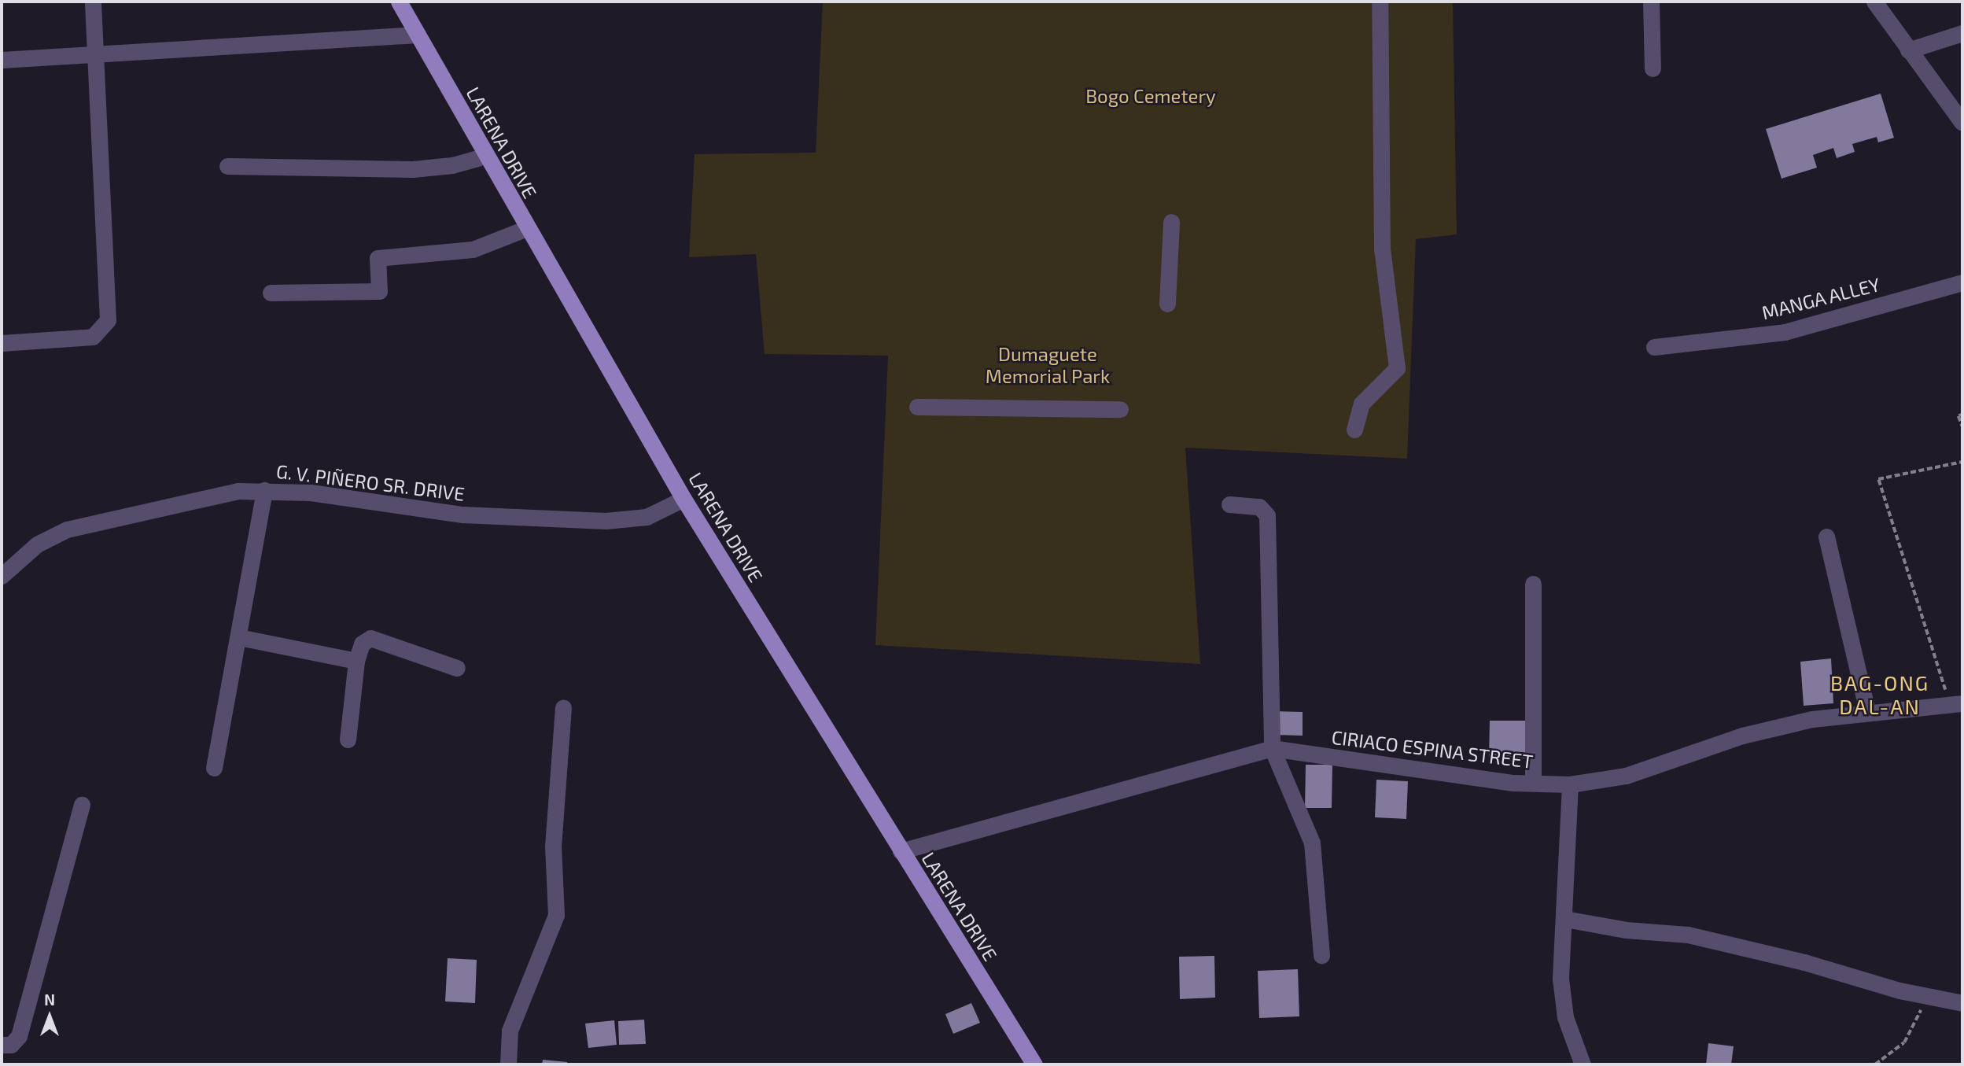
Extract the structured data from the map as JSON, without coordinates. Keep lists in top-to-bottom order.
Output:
{
  "streets": {
    "main road": ["LARENA DRIVE"],
    "street": ["MANGA ALLEY", "G. V. PIÑERO SR. DRIVE", "CIRIACO ESPINA STREET"]
  },
  "crossings": [
    ["LARENA DRIVE", "G. V. PIÑERO SR. DRIVE"],
    ["LARENA DRIVE", "CIRIACO ESPINA STREET"]
  ],
  "districts": ["BAG-ONG DAL-AN"],
  "parks": ["Bogo Cemetery", "Dumaguete Memorial Park"],
  "north": "top"
}
